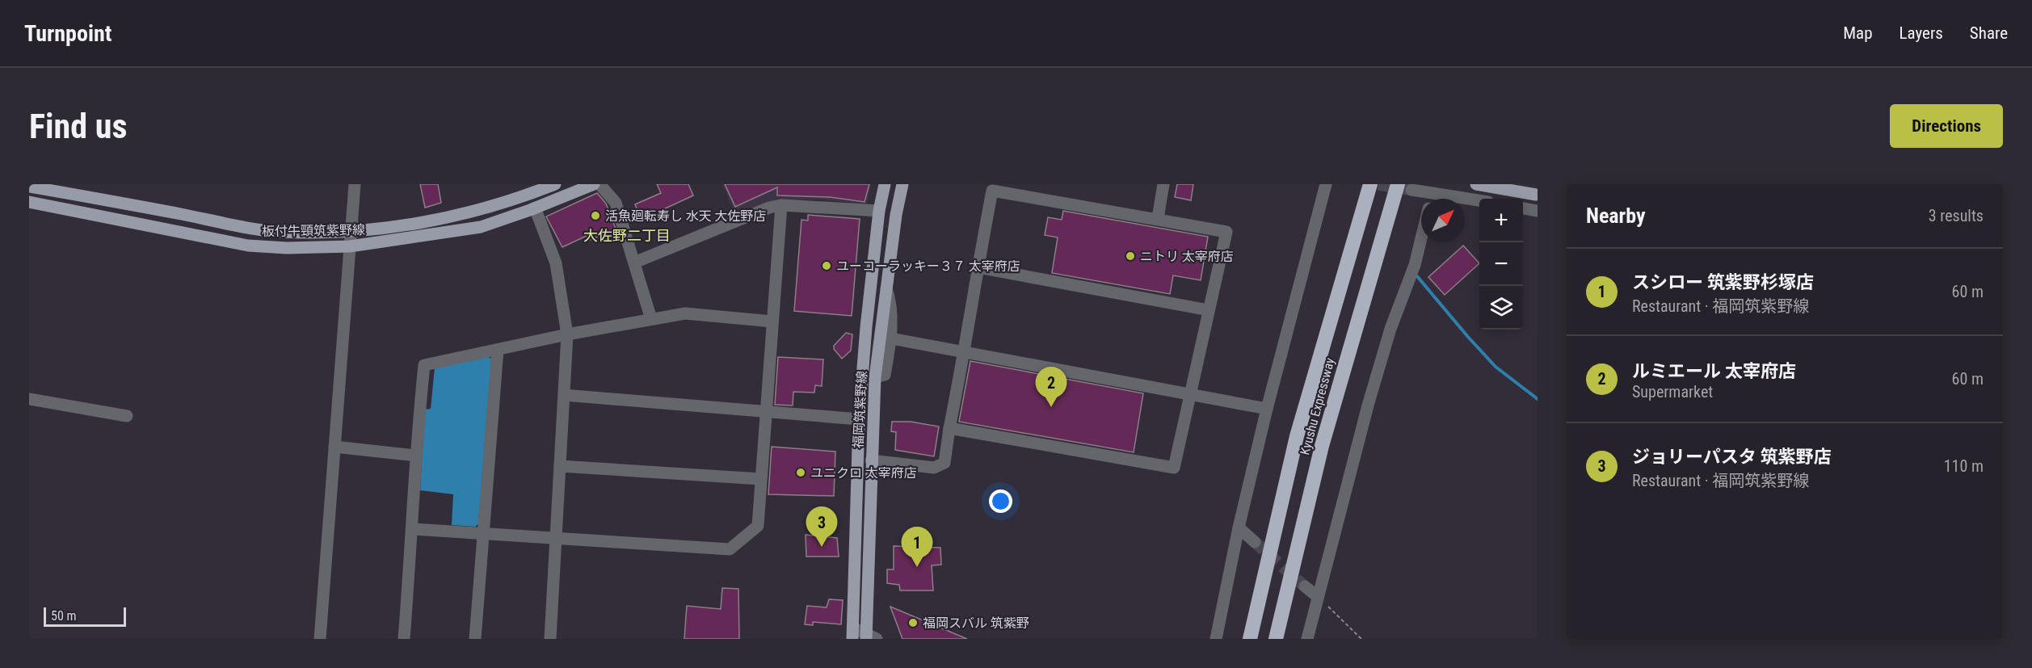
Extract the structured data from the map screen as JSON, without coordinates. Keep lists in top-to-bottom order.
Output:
{
  "streets": {
    "highway": ["Kyushu Expressway"],
    "main road": ["板付牛頸筑紫野線", "福岡筑紫野線"]
  },
  "districts": ["大佐野二丁目"],
  "places": [
    "活魚廻転寿し 水天 大佐野店",
    "ニトリ 太宰府店",
    "ユーコーラッキー３７ 太宰府店",
    "ユニクロ 太宰府店",
    "福岡スバル 筑紫野"
  ],
  "scale_bar": "50 m",
  "north": "top right",
  "page": {
    "header": "Turnpoint",
    "nav": ["Map", "Layers", "Share"],
    "buttons": "Directions",
    "title": "Find us",
    "heading": ["Nearby", "3 results"],
    "map_buttons": ["+", "−"],
    "list": [
      {
        "mark": "1",
        "name": "スシロー 筑紫野杉塚店",
        "note": "Restaurant · 福岡筑紫野線",
        "value": "60 m"
      },
      {
        "mark": "2",
        "name": "ルミエール 太宰府店",
        "note": "Supermarket",
        "value": "60 m"
      },
      {
        "mark": "3",
        "name": "ジョリーパスタ 筑紫野店",
        "note": "Restaurant · 福岡筑紫野線",
        "value": "110 m"
      }
    ],
    "pins": ["2", "3", "1"],
    "scale": "50 m"
  }
}
